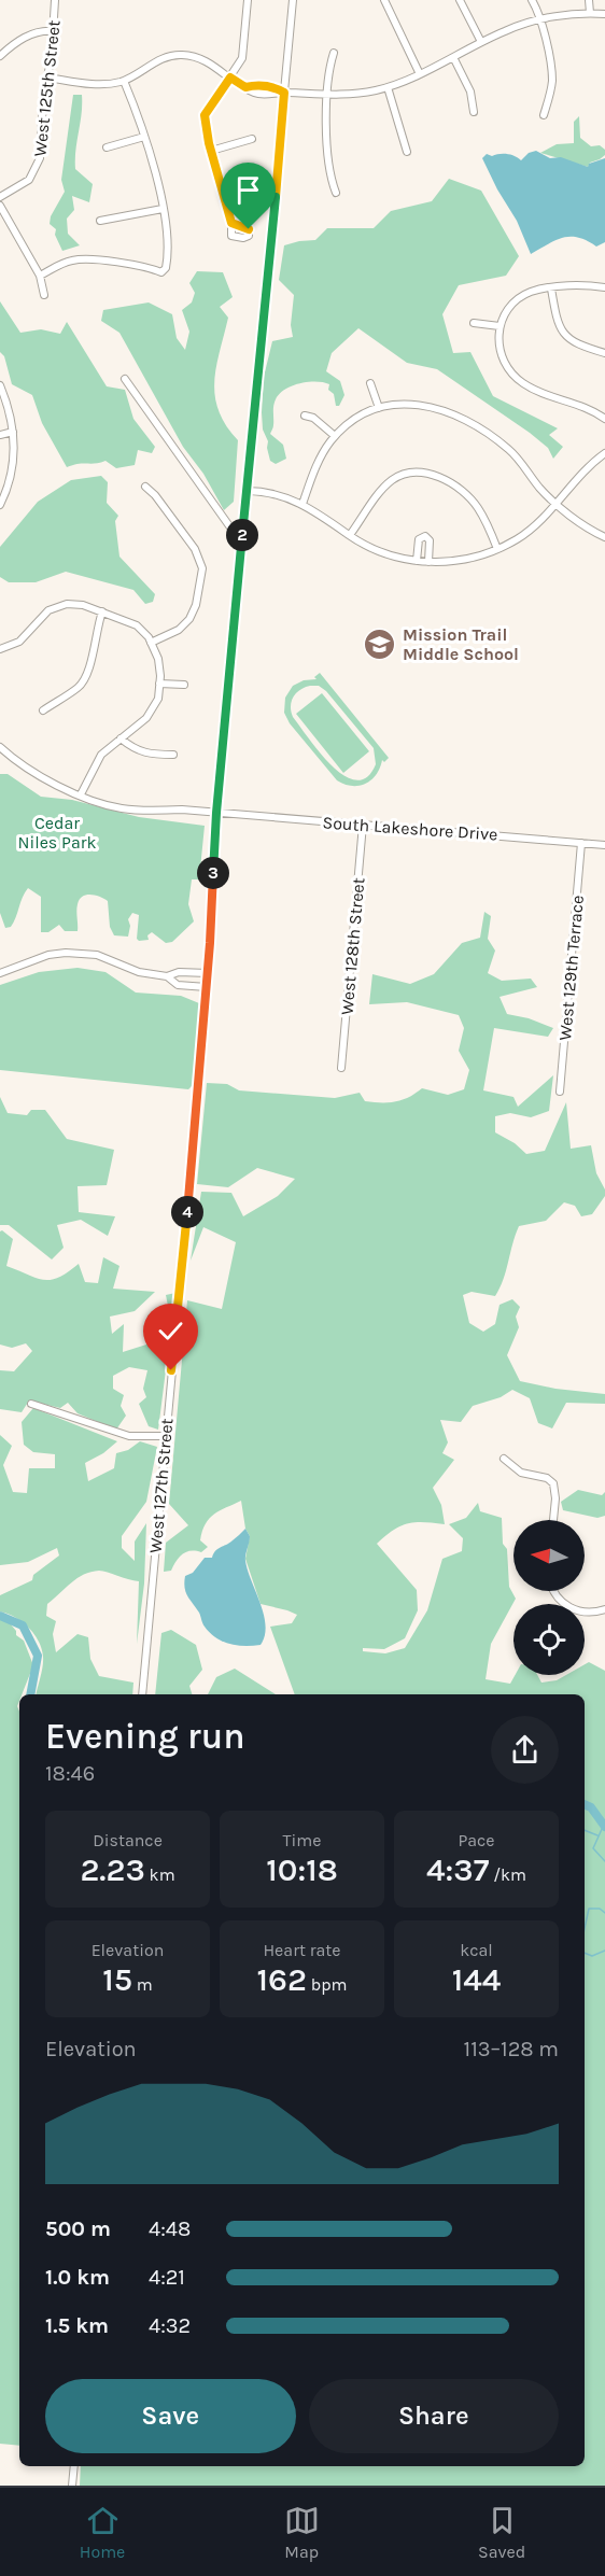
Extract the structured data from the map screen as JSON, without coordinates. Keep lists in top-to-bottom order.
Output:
{
  "streets": {
    "street": [
      "West 125th Street",
      "South Lakeshore Drive",
      "West 128th Street",
      "West 129th Terrace",
      "West 127th Street"
    ]
  },
  "crossings": [
    ["South Lakeshore Drive", "West 128th Street"],
    ["South Lakeshore Drive", "West 129th Terrace"],
    ["South Lakeshore Drive", "West 127th Street"]
  ],
  "parks": ["Cedar Niles Park"],
  "places": {
    "school or university": ["Mission Trail Middle School"]
  },
  "north": "left",
  "page": {
    "pins": ["2", "3", "4"],
    "heading": ["Evening run", "18:46"],
    "stats": [
      ["Distance", "2.23 km"],
      ["Time", "10:18"],
      ["Pace", "4:37 /km"],
      ["Elevation", "15 m"],
      ["Heart rate", "162 bpm"],
      ["kcal", "144"]
    ],
    "chart": ["Elevation", "113–128 m"],
    "list": [
      {
        "name": "500 m",
        "note": "4:48"
      },
      {
        "name": "1.0 km",
        "note": "4:21"
      },
      {
        "name": "1.5 km",
        "note": "4:32"
      }
    ],
    "buttons": ["Save", "Share"],
    "tabs": ["Home", "Map", "Saved"]
  }
}
